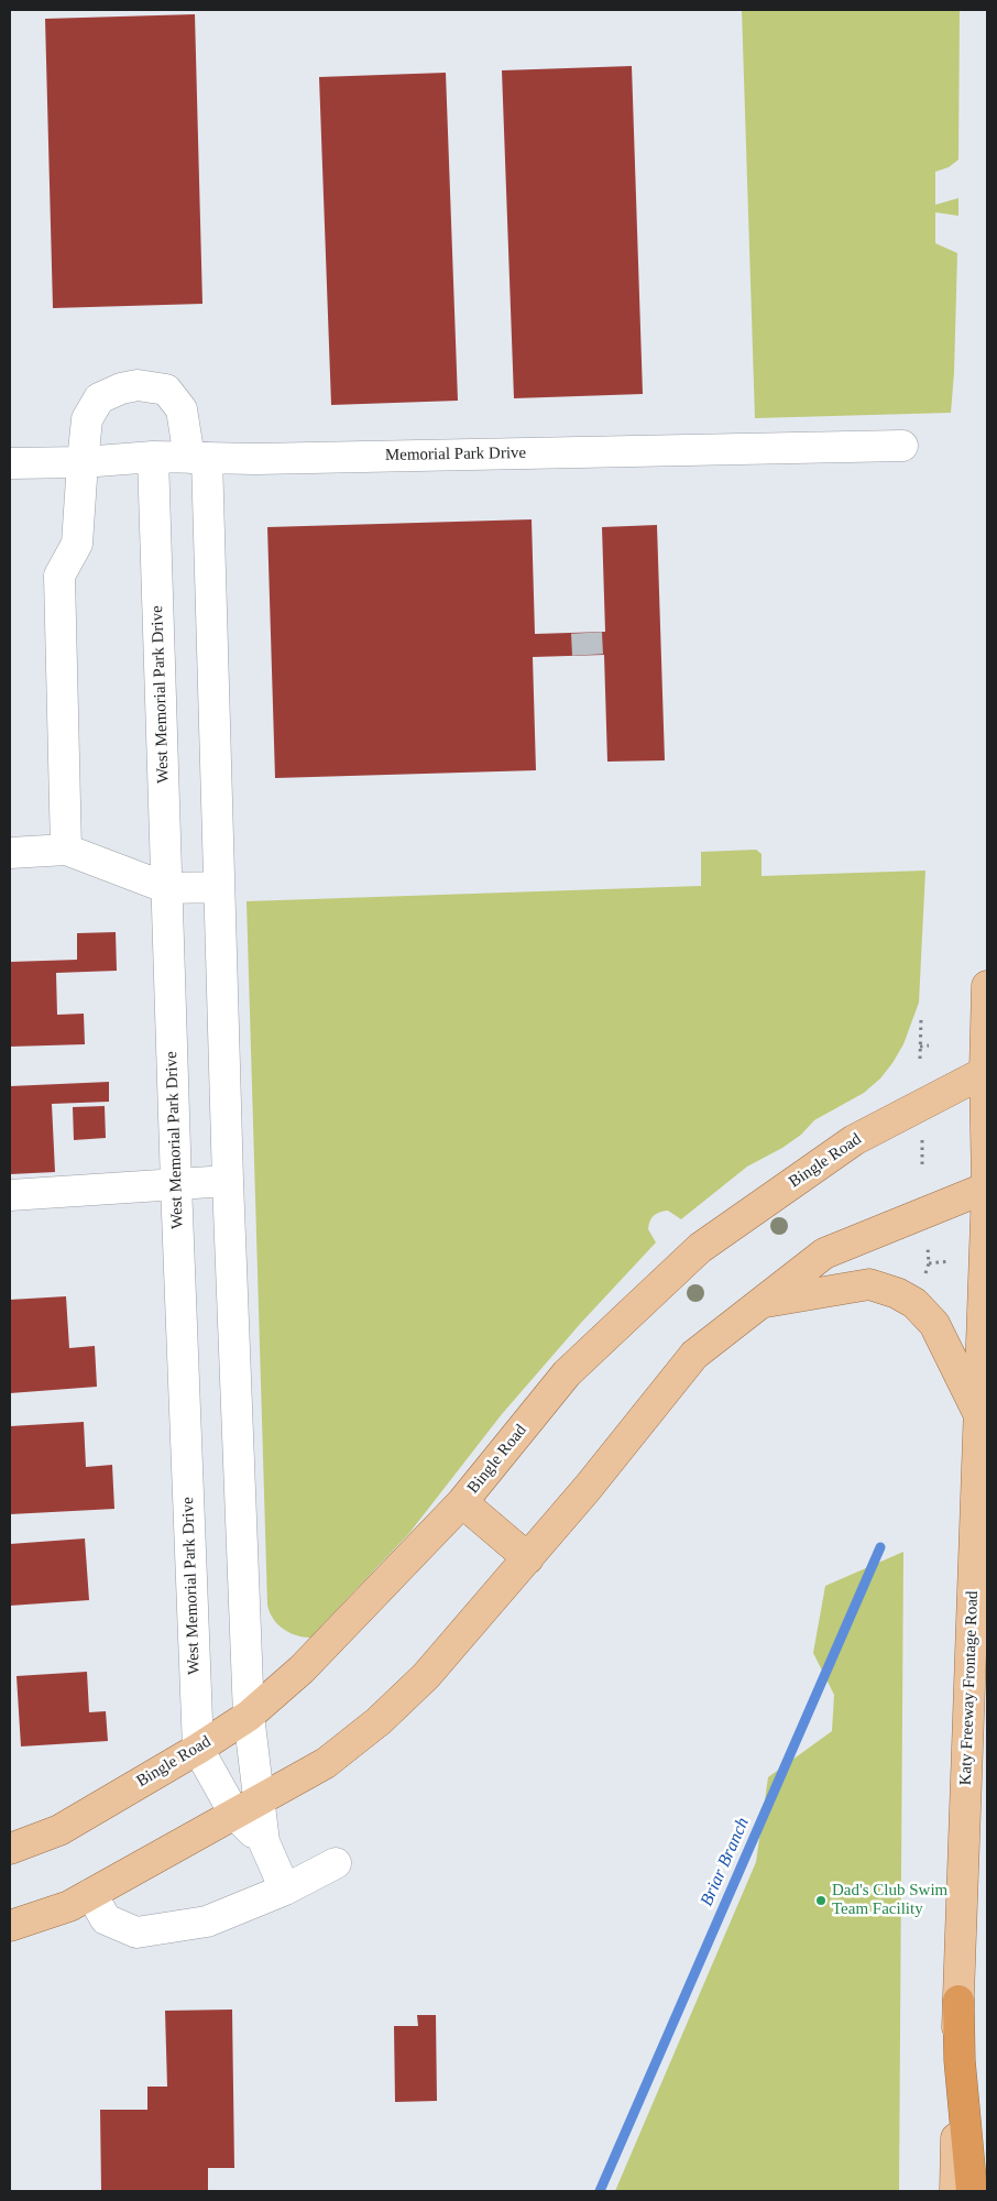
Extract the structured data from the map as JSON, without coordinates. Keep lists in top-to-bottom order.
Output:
{
  "streets": {
    "main road": ["Bingle Road", "Katy Freeway Frontage Road"],
    "street": ["Memorial Park Drive", "West Memorial Park Drive"]
  },
  "crossings": [
    ["Memorial Park Drive", "West Memorial Park Drive"],
    ["West Memorial Park Drive", "Bingle Road"],
    ["Bingle Road", "Katy Freeway Frontage Road"]
  ],
  "water": ["Briar Branch"],
  "places": ["Dad's Club Swim Team Facility"]
}
